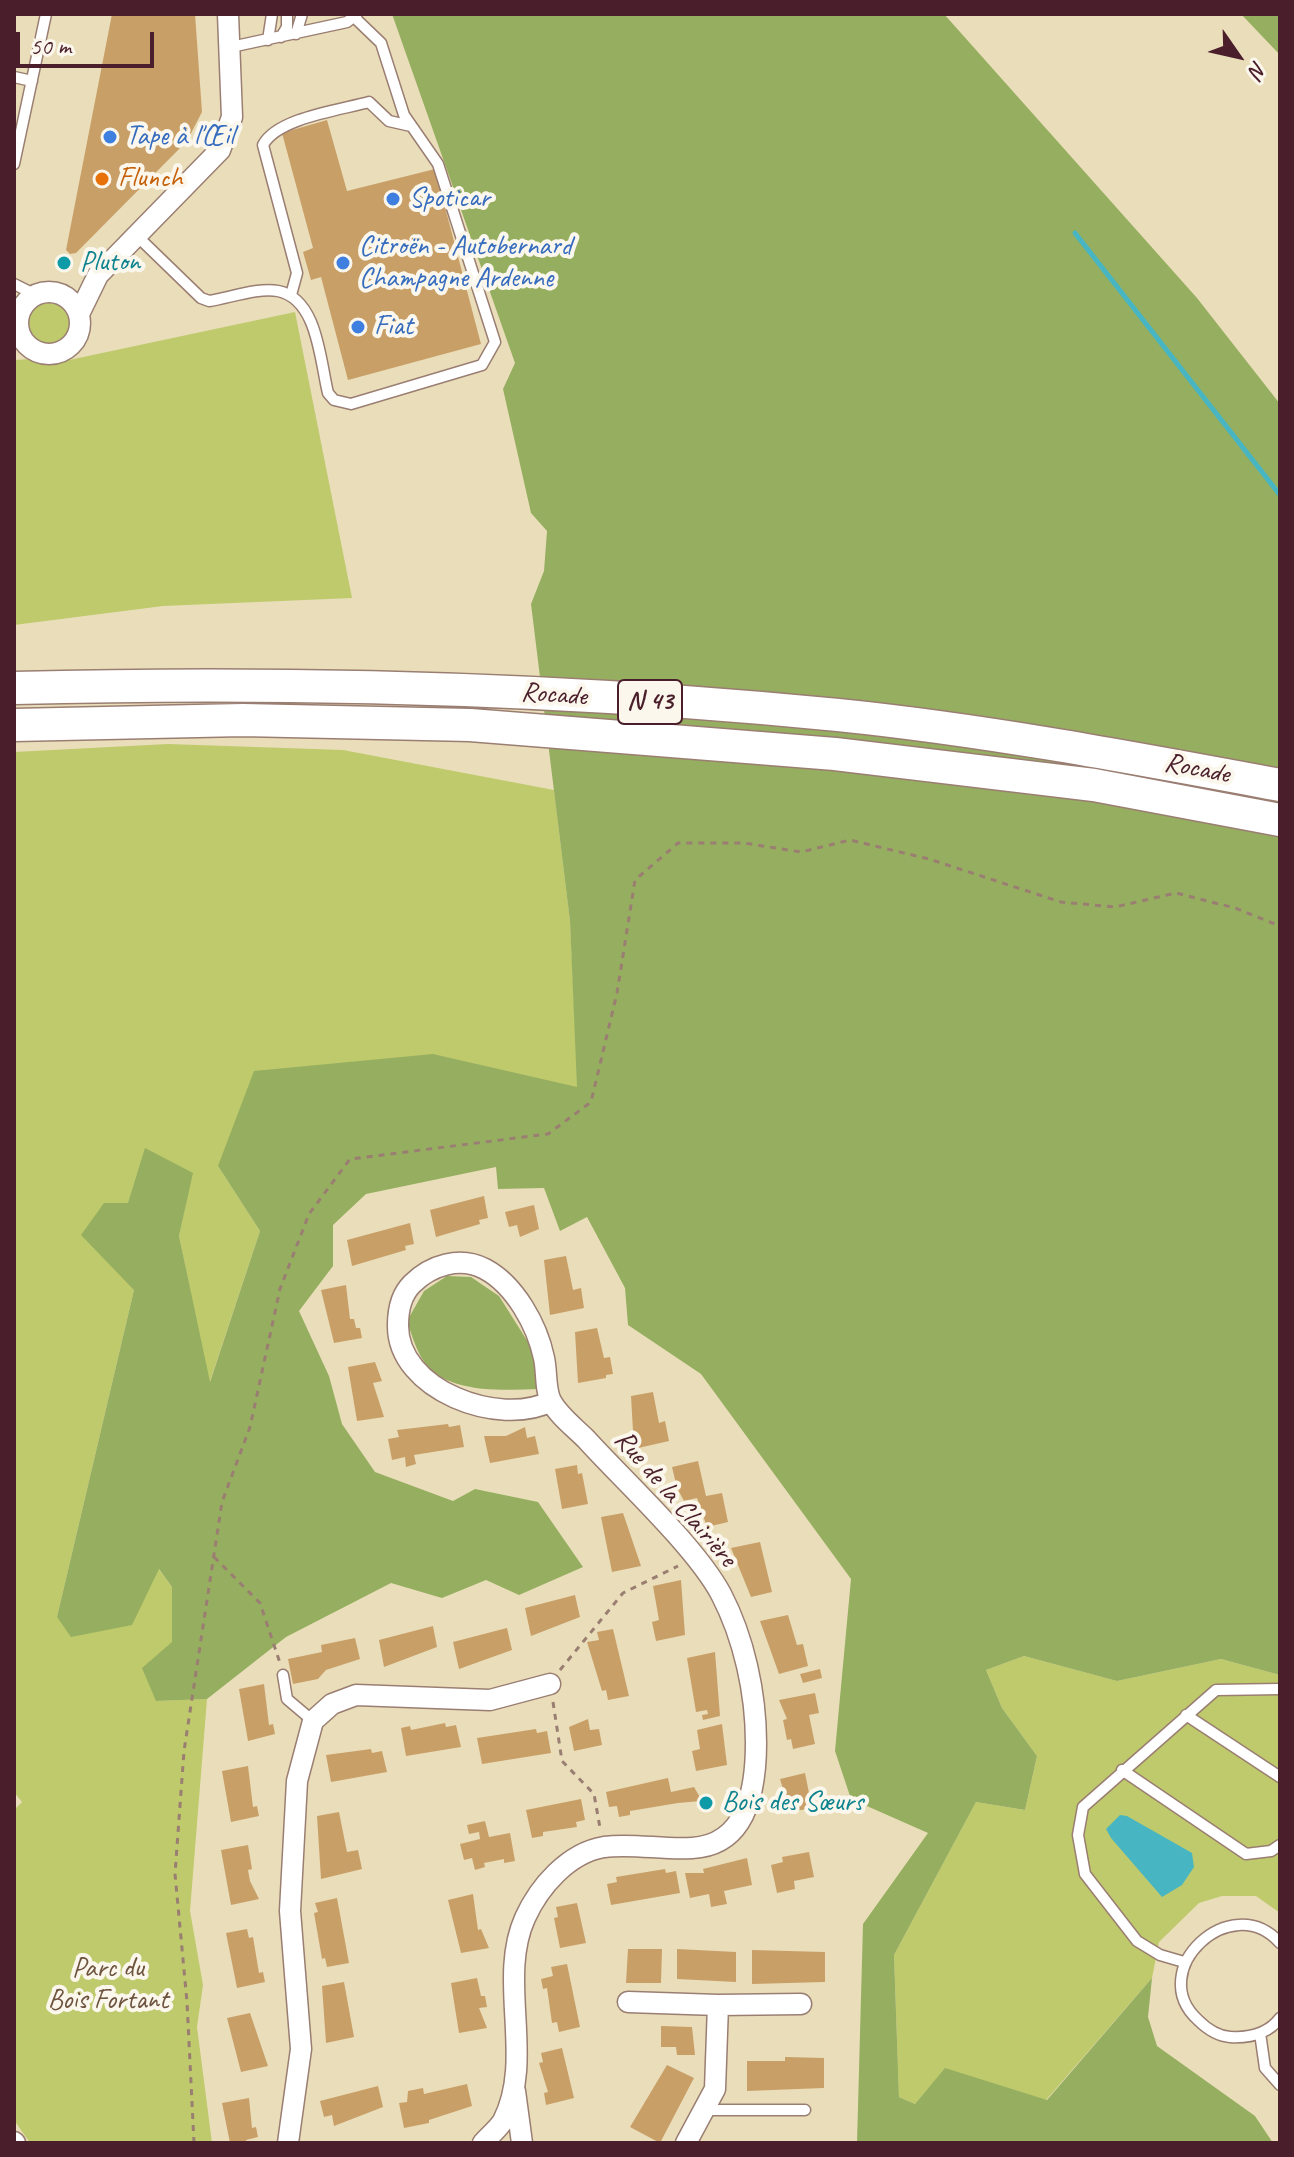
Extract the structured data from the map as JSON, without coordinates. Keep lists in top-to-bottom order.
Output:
{
  "streets": {
    "highway": ["Rocade", "N 43"],
    "street": ["Rue de la Clairière"]
  },
  "parks": ["Parc du Bois Fortant"],
  "places": [
    "Tape à l'Œil",
    "Flunch",
    "Spoticar",
    "Pluton",
    "Citroën - Autobernard Champagne Ardenne",
    "Fiat",
    "Bois des Sœurs"
  ],
  "scale_bar": "50 m",
  "north": "bottom right"
}
